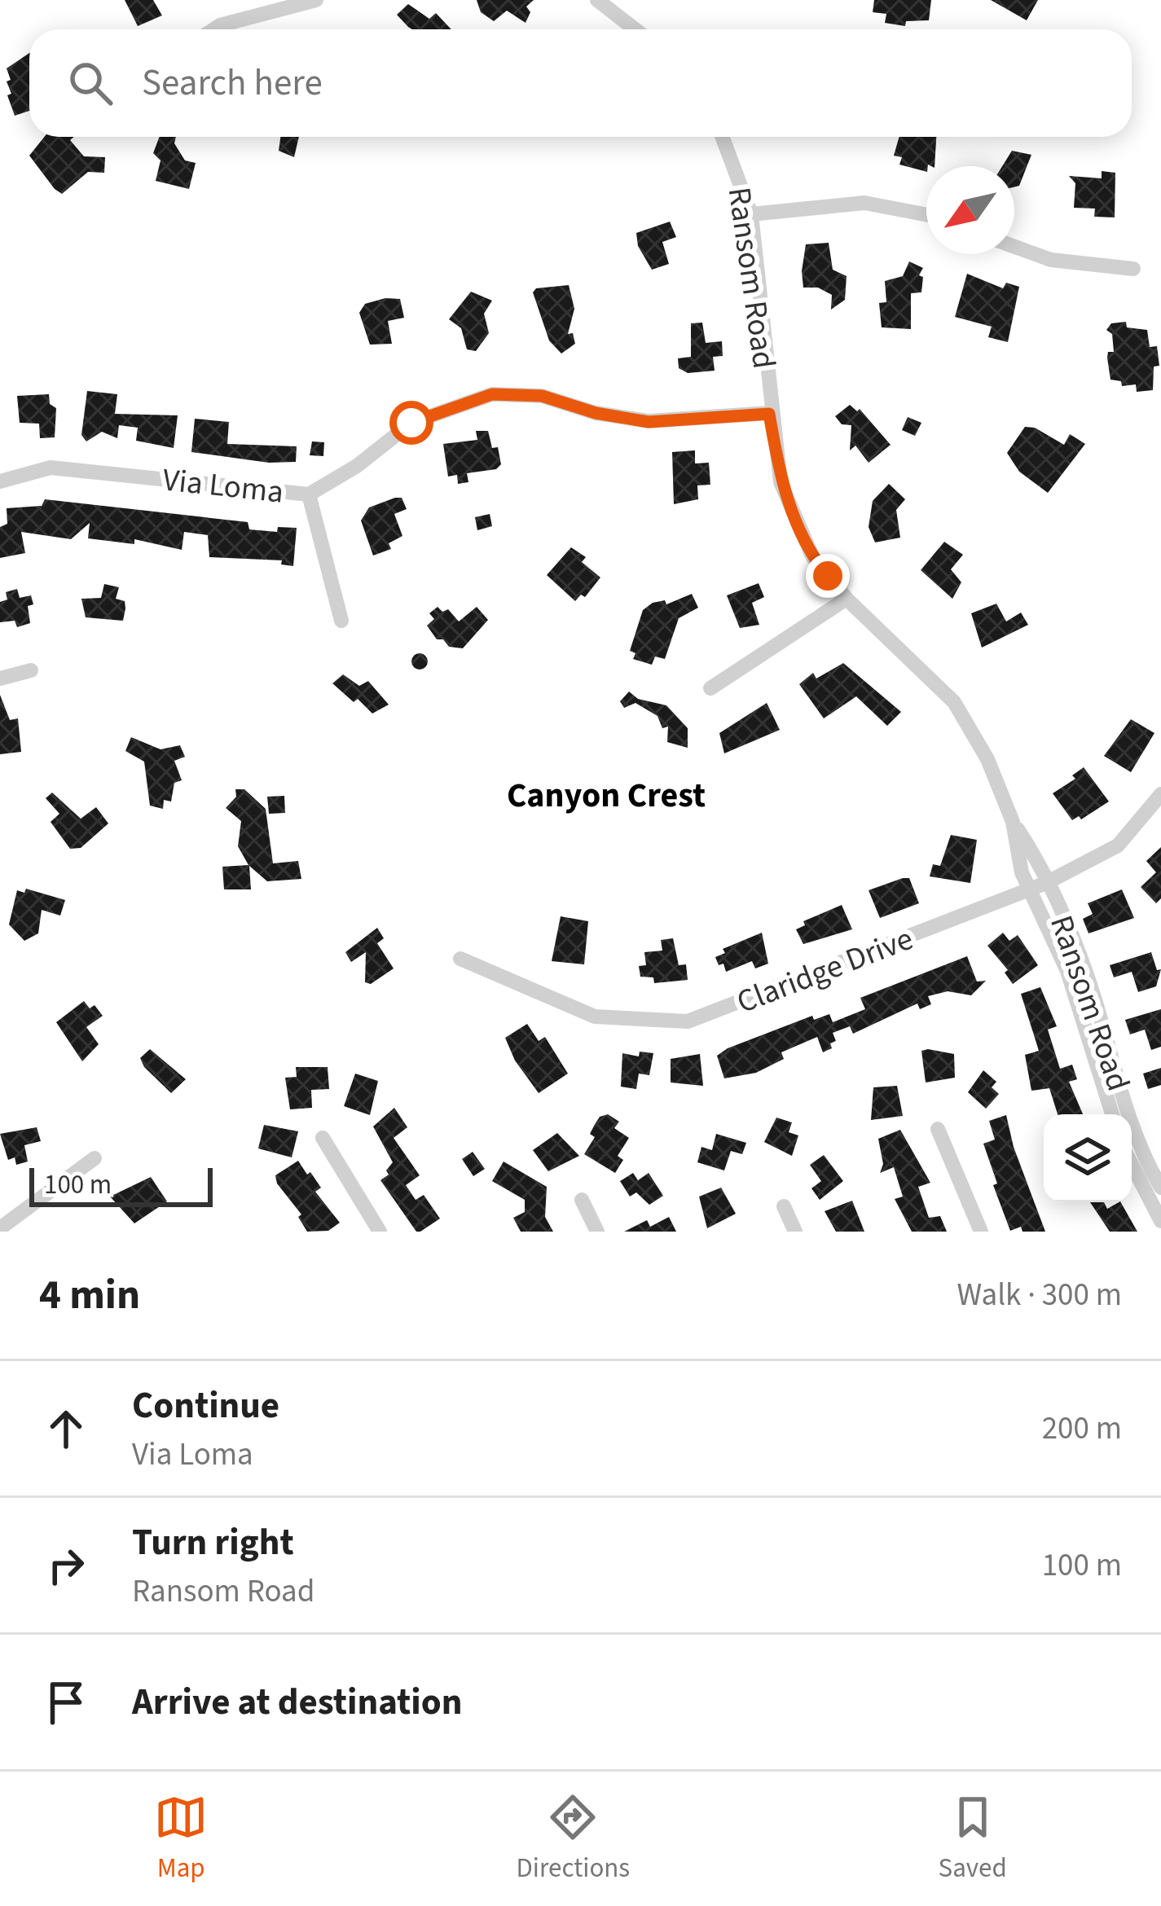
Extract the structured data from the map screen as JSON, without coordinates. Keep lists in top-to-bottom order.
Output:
{
  "streets": {
    "street": ["Ransom Road", "Via Loma", "Claridge Drive"]
  },
  "crossings": [
    ["Ransom Road", "Via Loma"],
    ["Ransom Road", "Claridge Drive"]
  ],
  "districts": ["Canyon Crest"],
  "scale_bar": "100 m",
  "north": "bottom left",
  "page": {
    "search": "Search here",
    "scale": "100 m",
    "heading": ["4 min", "Walk · 300 m"],
    "list": [
      ["Continue", "Via Loma", "200 m"],
      ["Turn right", "Ransom Road", "100 m"],
      "Arrive at destination"
    ],
    "nav": ["Map", "Directions", "Saved"]
  }
}
